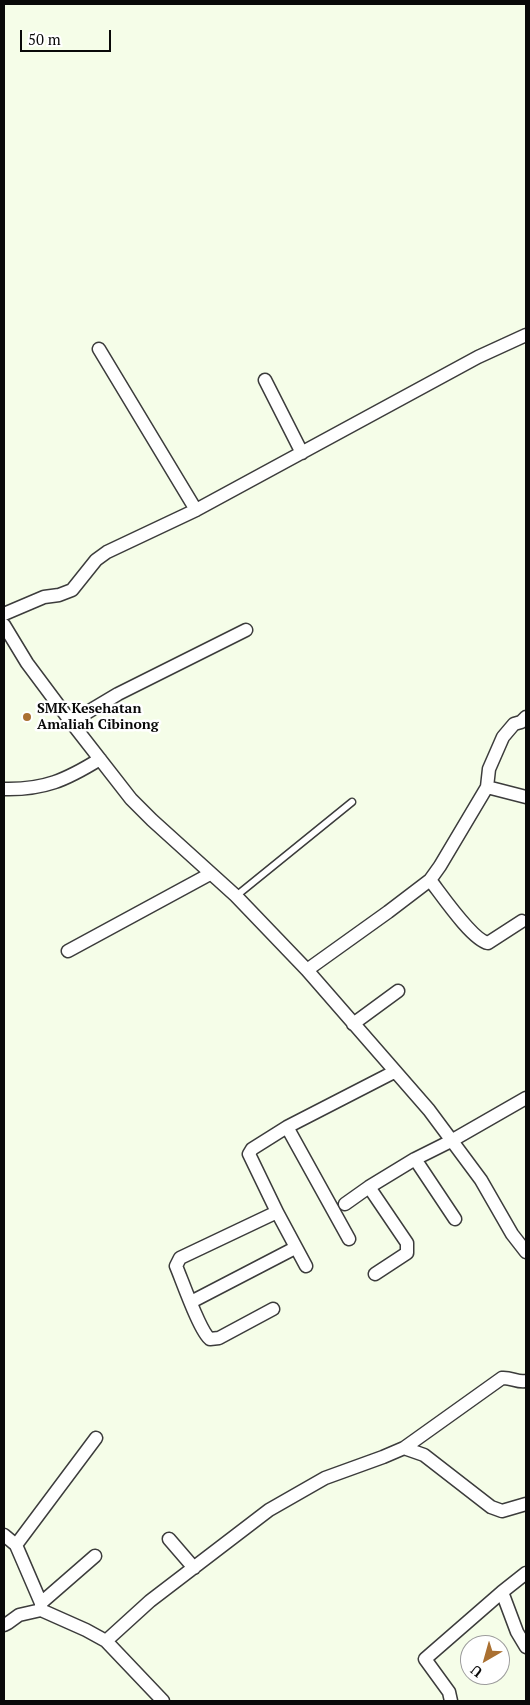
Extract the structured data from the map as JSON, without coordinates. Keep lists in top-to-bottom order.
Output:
{
  "places": ["SMK Kesehatan Amaliah Cibinong"],
  "scale_bar": "50 m",
  "north": "bottom left"
}
